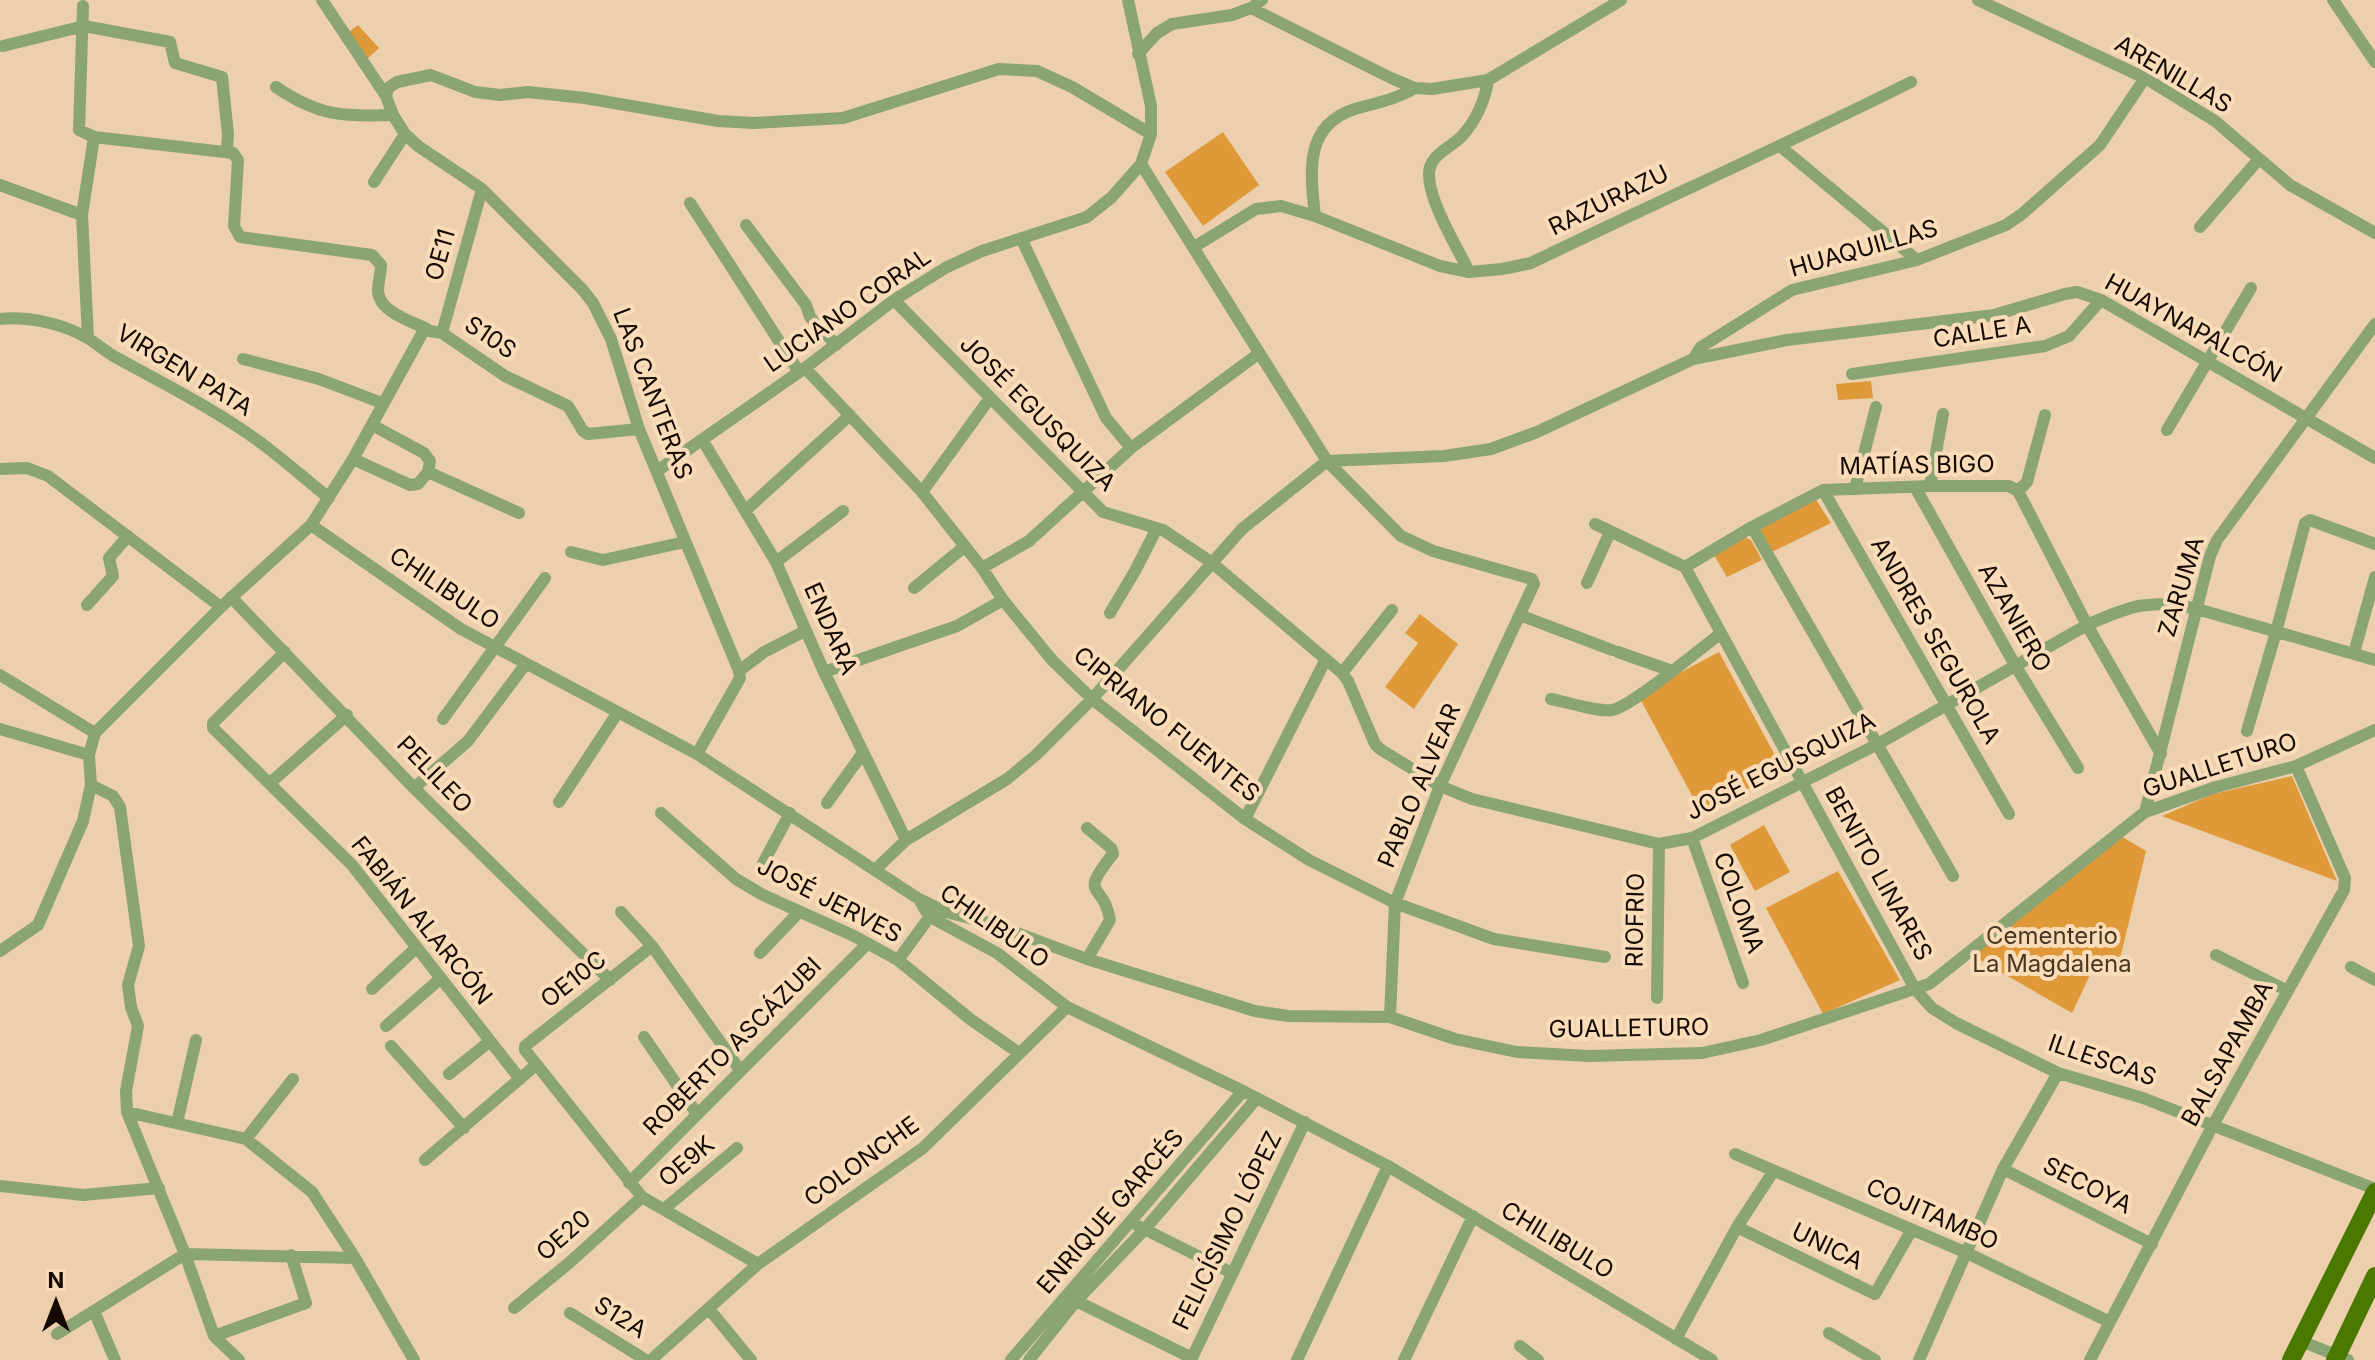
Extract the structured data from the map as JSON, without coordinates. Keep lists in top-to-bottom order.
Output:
{
  "streets": {
    "street": [
      "ARENILLAS",
      "RAZURAZU",
      "HUAQUILLAS",
      "OE11",
      "LUCIANO CORAL",
      "HUAYNAPALCÓN",
      "CALLE A",
      "S10S",
      "VIRGEN PATA",
      "LAS CANTERAS",
      "JOSÉ EGUSQUIZA",
      "MATÍAS BIGO",
      "ZARUMA",
      "CHILIBULO",
      "AZANIERO",
      "ENDARA",
      "ANDRES SEGUROLA",
      "CIPRIANO FUENTES",
      "GUALLETURO",
      "PELILEO",
      "PABLO ALVEAR",
      "BENITO LINARES",
      "JOSÉ JERVES",
      "COLOMA",
      "RIOFRIO",
      "FABIÁN ALARCÓN",
      "OE10C",
      "ROBERTO ASCÁZUBI",
      "BALSAPAMBA",
      "ILLESCAS",
      "OE9K",
      "COLONCHE",
      "SECOYA",
      "ENRIQUE GARCÉS",
      "COJITAMBO",
      "FELICÍSIMO LÓPEZ",
      "OE20",
      "UNICA",
      "S12A"
    ]
  },
  "crossings": [
    ["ARENILLAS", "HUAQUILLAS"],
    ["HUAQUILLAS", "HUAYNAPALCÓN"],
    ["HUAQUILLAS", "PABLO ALVEAR"],
    ["OE11", "S10S"],
    ["OE11", "LAS CANTERAS"],
    ["LUCIANO CORAL", "LAS CANTERAS"],
    ["LUCIANO CORAL", "JOSÉ EGUSQUIZA"],
    ["LUCIANO CORAL", "ENDARA"],
    ["LUCIANO CORAL", "CIPRIANO FUENTES"],
    ["HUAYNAPALCÓN", "CALLE A"],
    ["HUAYNAPALCÓN", "ZARUMA"],
    ["S10S", "VIRGEN PATA"],
    ["S10S", "LAS CANTERAS"],
    ["S10S", "CHILIBULO"],
    ["S10S", "PELILEO"],
    ["JOSÉ EGUSQUIZA", "MATÍAS BIGO"],
    ["JOSÉ EGUSQUIZA", "ZARUMA"],
    ["JOSÉ EGUSQUIZA", "AZANIERO"],
    ["JOSÉ EGUSQUIZA", "ANDRES SEGUROLA"],
    ["JOSÉ EGUSQUIZA", "PABLO ALVEAR"],
    ["JOSÉ EGUSQUIZA", "BENITO LINARES"],
    ["JOSÉ EGUSQUIZA", "COLOMA"],
    ["JOSÉ EGUSQUIZA", "RIOFRIO"],
    ["MATÍAS BIGO", "ZARUMA"],
    ["MATÍAS BIGO", "AZANIERO"],
    ["MATÍAS BIGO", "ANDRES SEGUROLA"],
    ["MATÍAS BIGO", "BENITO LINARES"],
    ["ZARUMA", "GUALLETURO"],
    ["CHILIBULO", "GUALLETURO"],
    ["CHILIBULO", "COLONCHE"],
    ["CHILIBULO", "ENRIQUE GARCÉS"],
    ["CHILIBULO", "FELICÍSIMO LÓPEZ"],
    ["CIPRIANO FUENTES", "PABLO ALVEAR"],
    ["GUALLETURO", "PABLO ALVEAR"],
    ["GUALLETURO", "BENITO LINARES"],
    ["GUALLETURO", "BALSAPAMBA"],
    ["GUALLETURO", "ILLESCAS"],
    ["PELILEO", "FABIÁN ALARCÓN"],
    ["PELILEO", "OE10C"],
    ["BENITO LINARES", "ILLESCAS"],
    ["JOSÉ JERVES", "ROBERTO ASCÁZUBI"],
    ["JOSÉ JERVES", "COLONCHE"],
    ["BALSAPAMBA", "ILLESCAS"],
    ["BALSAPAMBA", "SECOYA"],
    ["BALSAPAMBA", "COJITAMBO"],
    ["COLONCHE", "S12A"],
    ["COJITAMBO", "UNICA"]
  ],
  "parks": ["Cementerio La Magdalena"],
  "north": "top"
}
